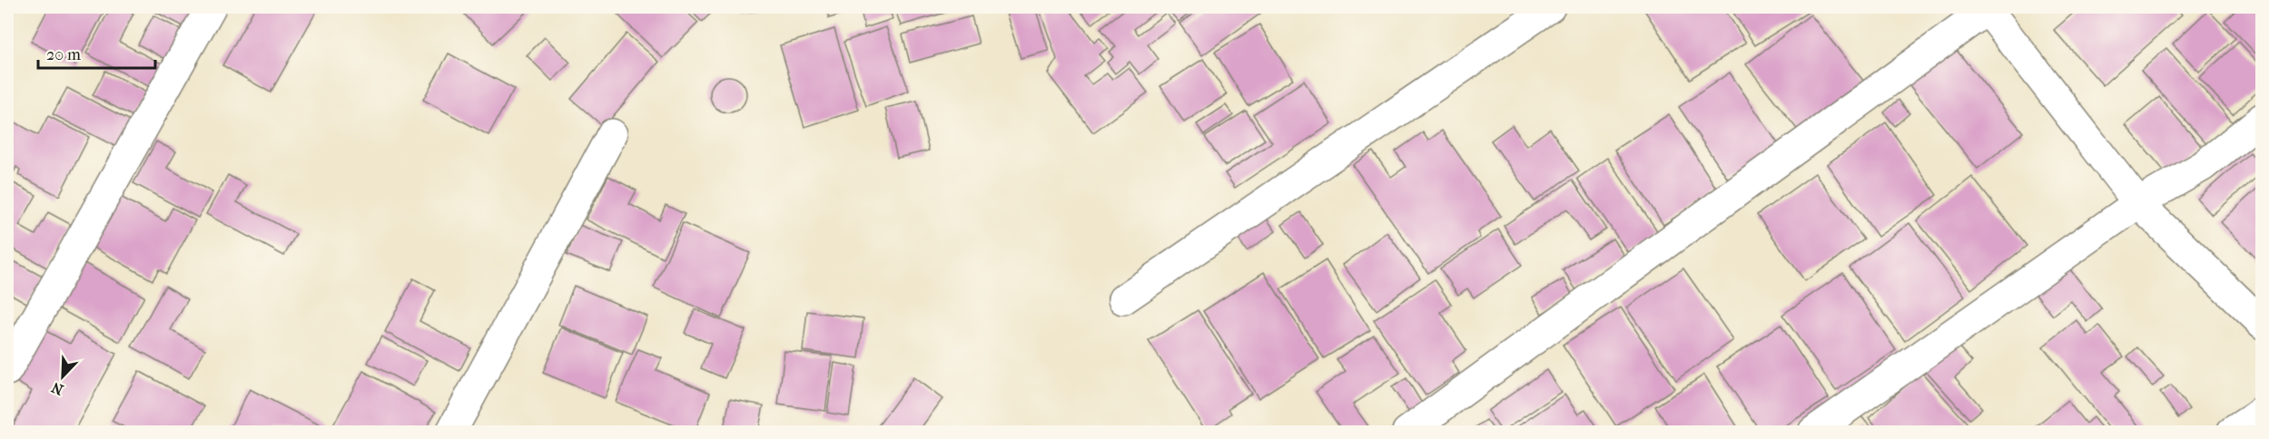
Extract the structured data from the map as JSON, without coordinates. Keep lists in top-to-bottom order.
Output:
{
  "scale_bar": "20 m",
  "north": "bottom left"
}
